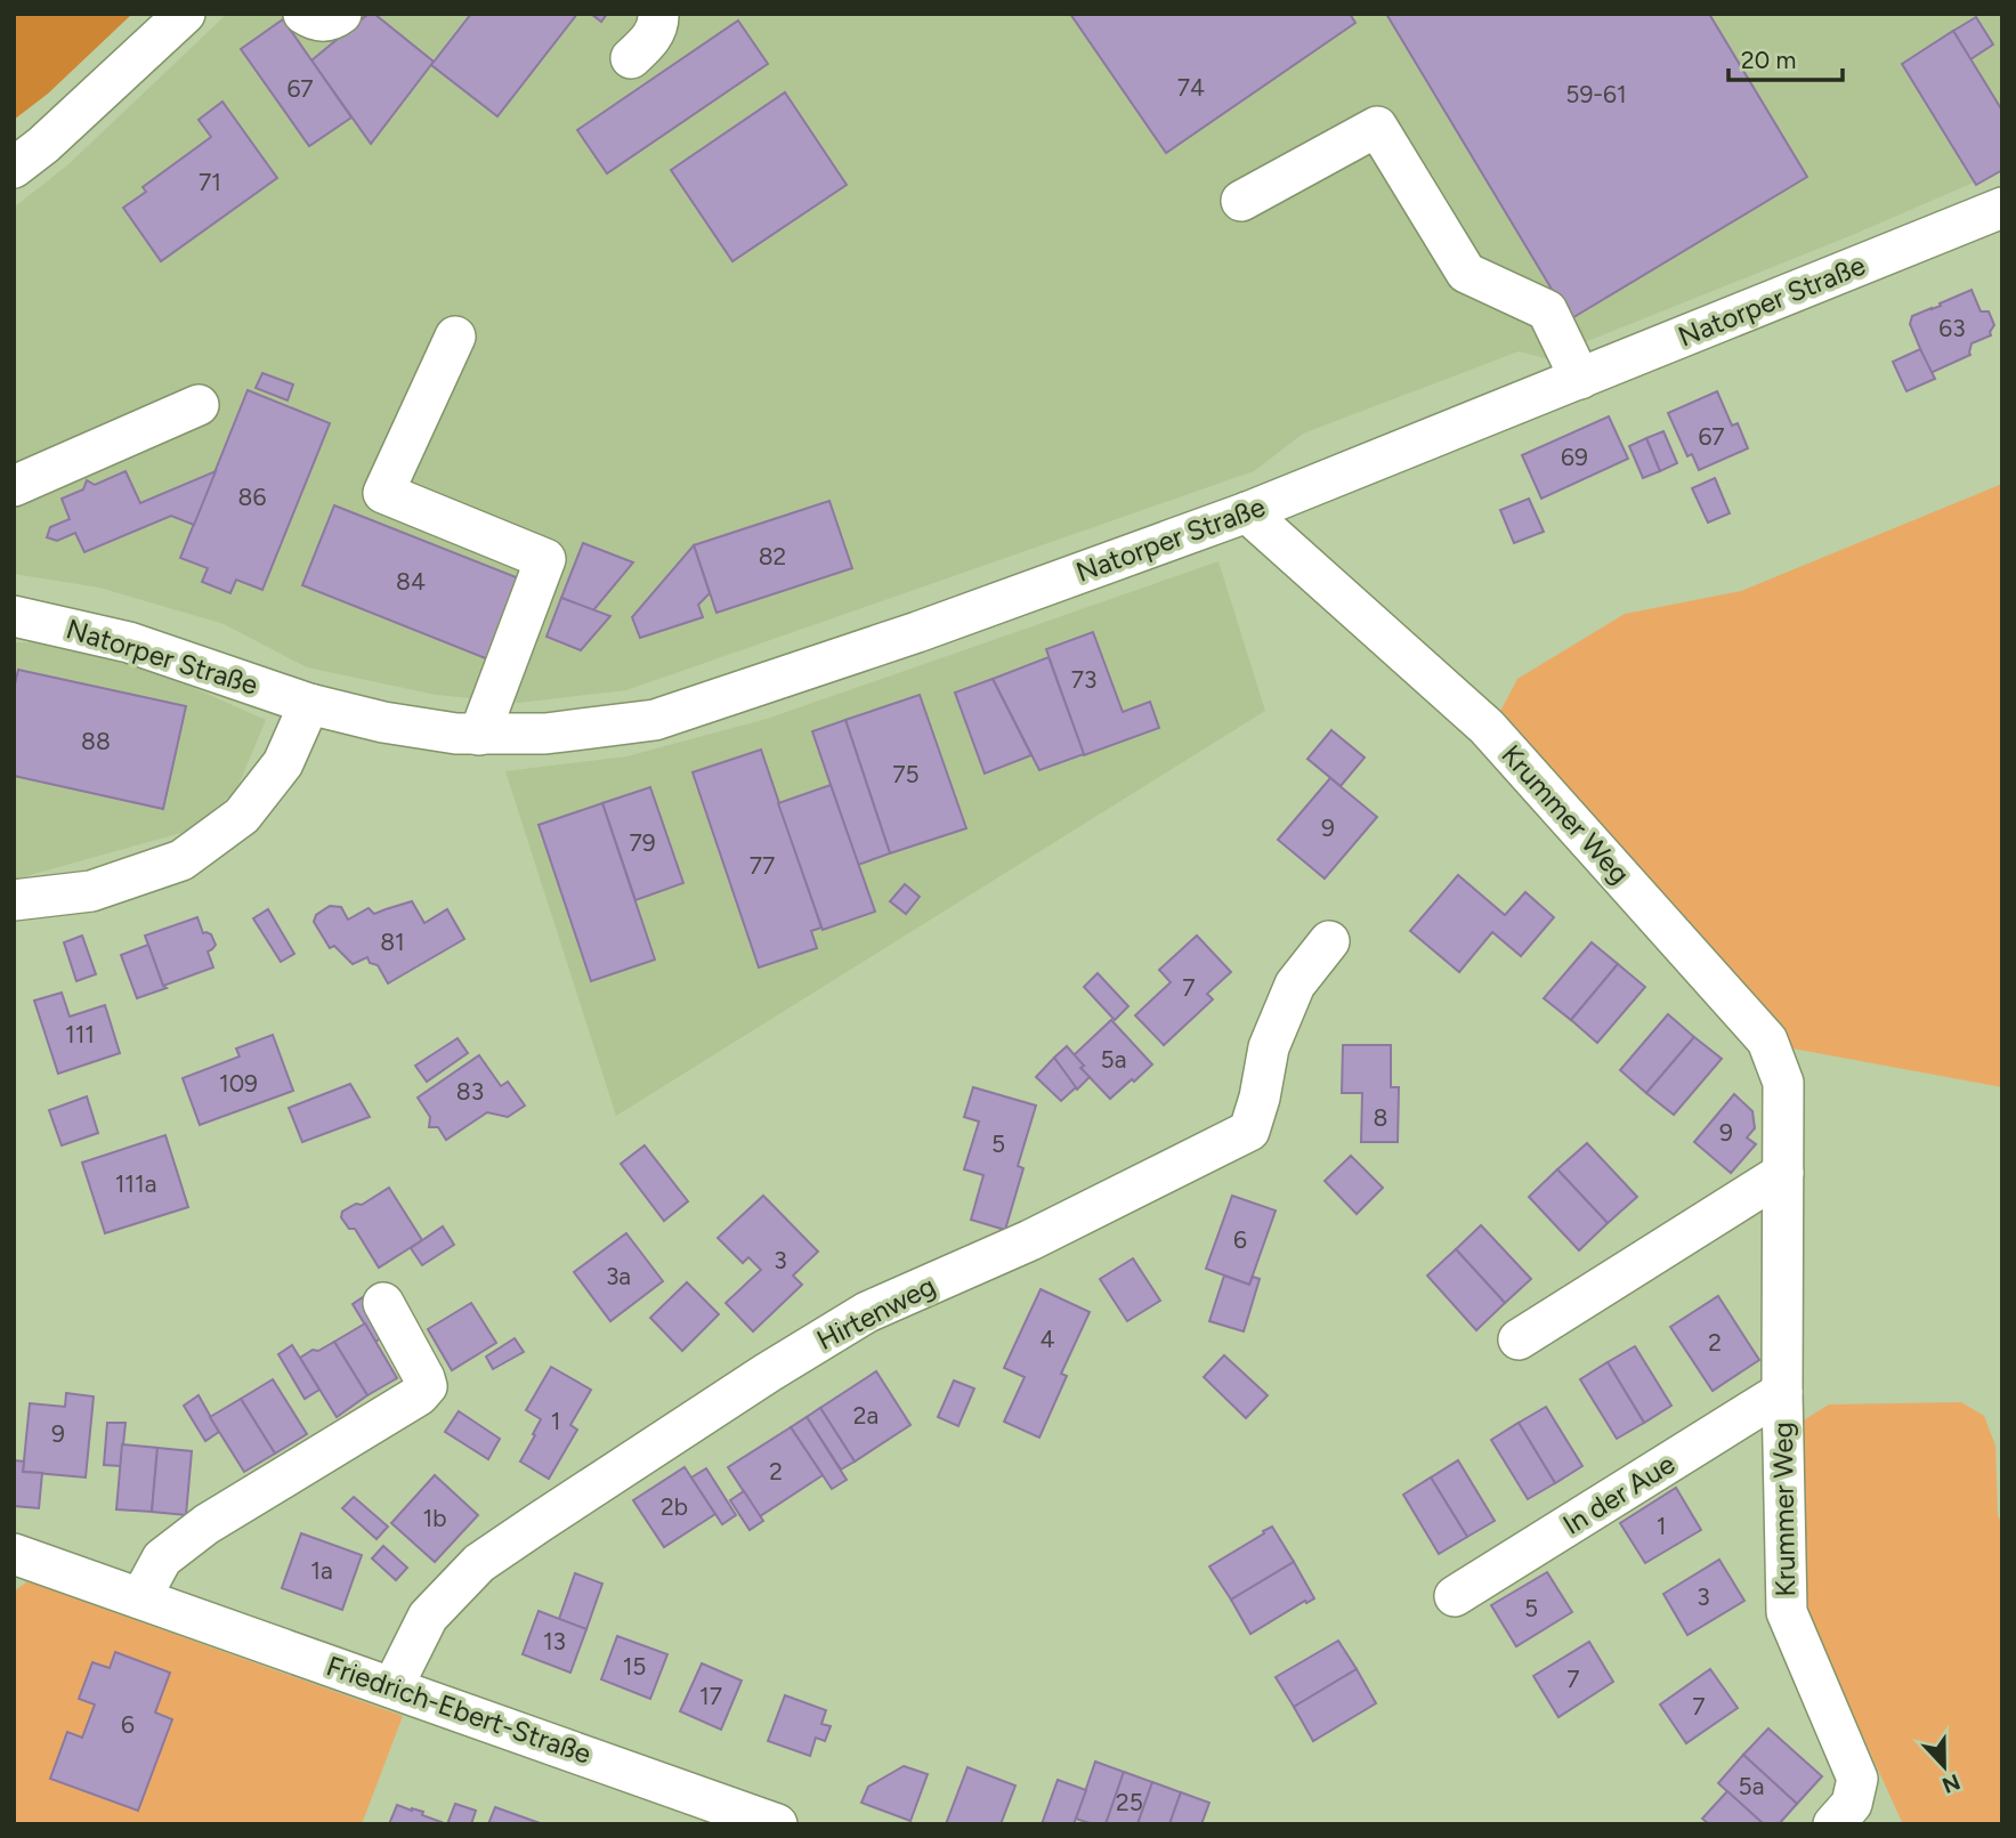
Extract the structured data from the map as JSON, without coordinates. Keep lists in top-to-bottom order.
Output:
{
  "streets": {
    "street": [
      "Natorper Straße",
      "Krummer Weg",
      "Hirtenweg",
      "In der Aue",
      "Friedrich-Ebert-Straße"
    ]
  },
  "crossings": [
    ["Natorper Straße", "Krummer Weg"],
    ["Krummer Weg", "In der Aue"],
    ["Hirtenweg", "Friedrich-Ebert-Straße"]
  ],
  "house_numbers": [
    "74",
    "67",
    "59-61",
    "71",
    "63",
    "67",
    "69",
    "86",
    "82",
    "84",
    "73",
    "88",
    "75",
    "9",
    "79",
    "77",
    "81",
    "7",
    "111",
    "5a",
    "109",
    "83",
    "8",
    "9",
    "5",
    "111a",
    "6",
    "3",
    "3a",
    "4",
    "2",
    "2a",
    "1",
    "9",
    "2",
    "2b",
    "1b",
    "1",
    "1a",
    "3",
    "5",
    "13",
    "15",
    "7",
    "17",
    "7",
    "6",
    "5a",
    "25"
  ],
  "scale_bar": "20 m",
  "north": "bottom"
}
